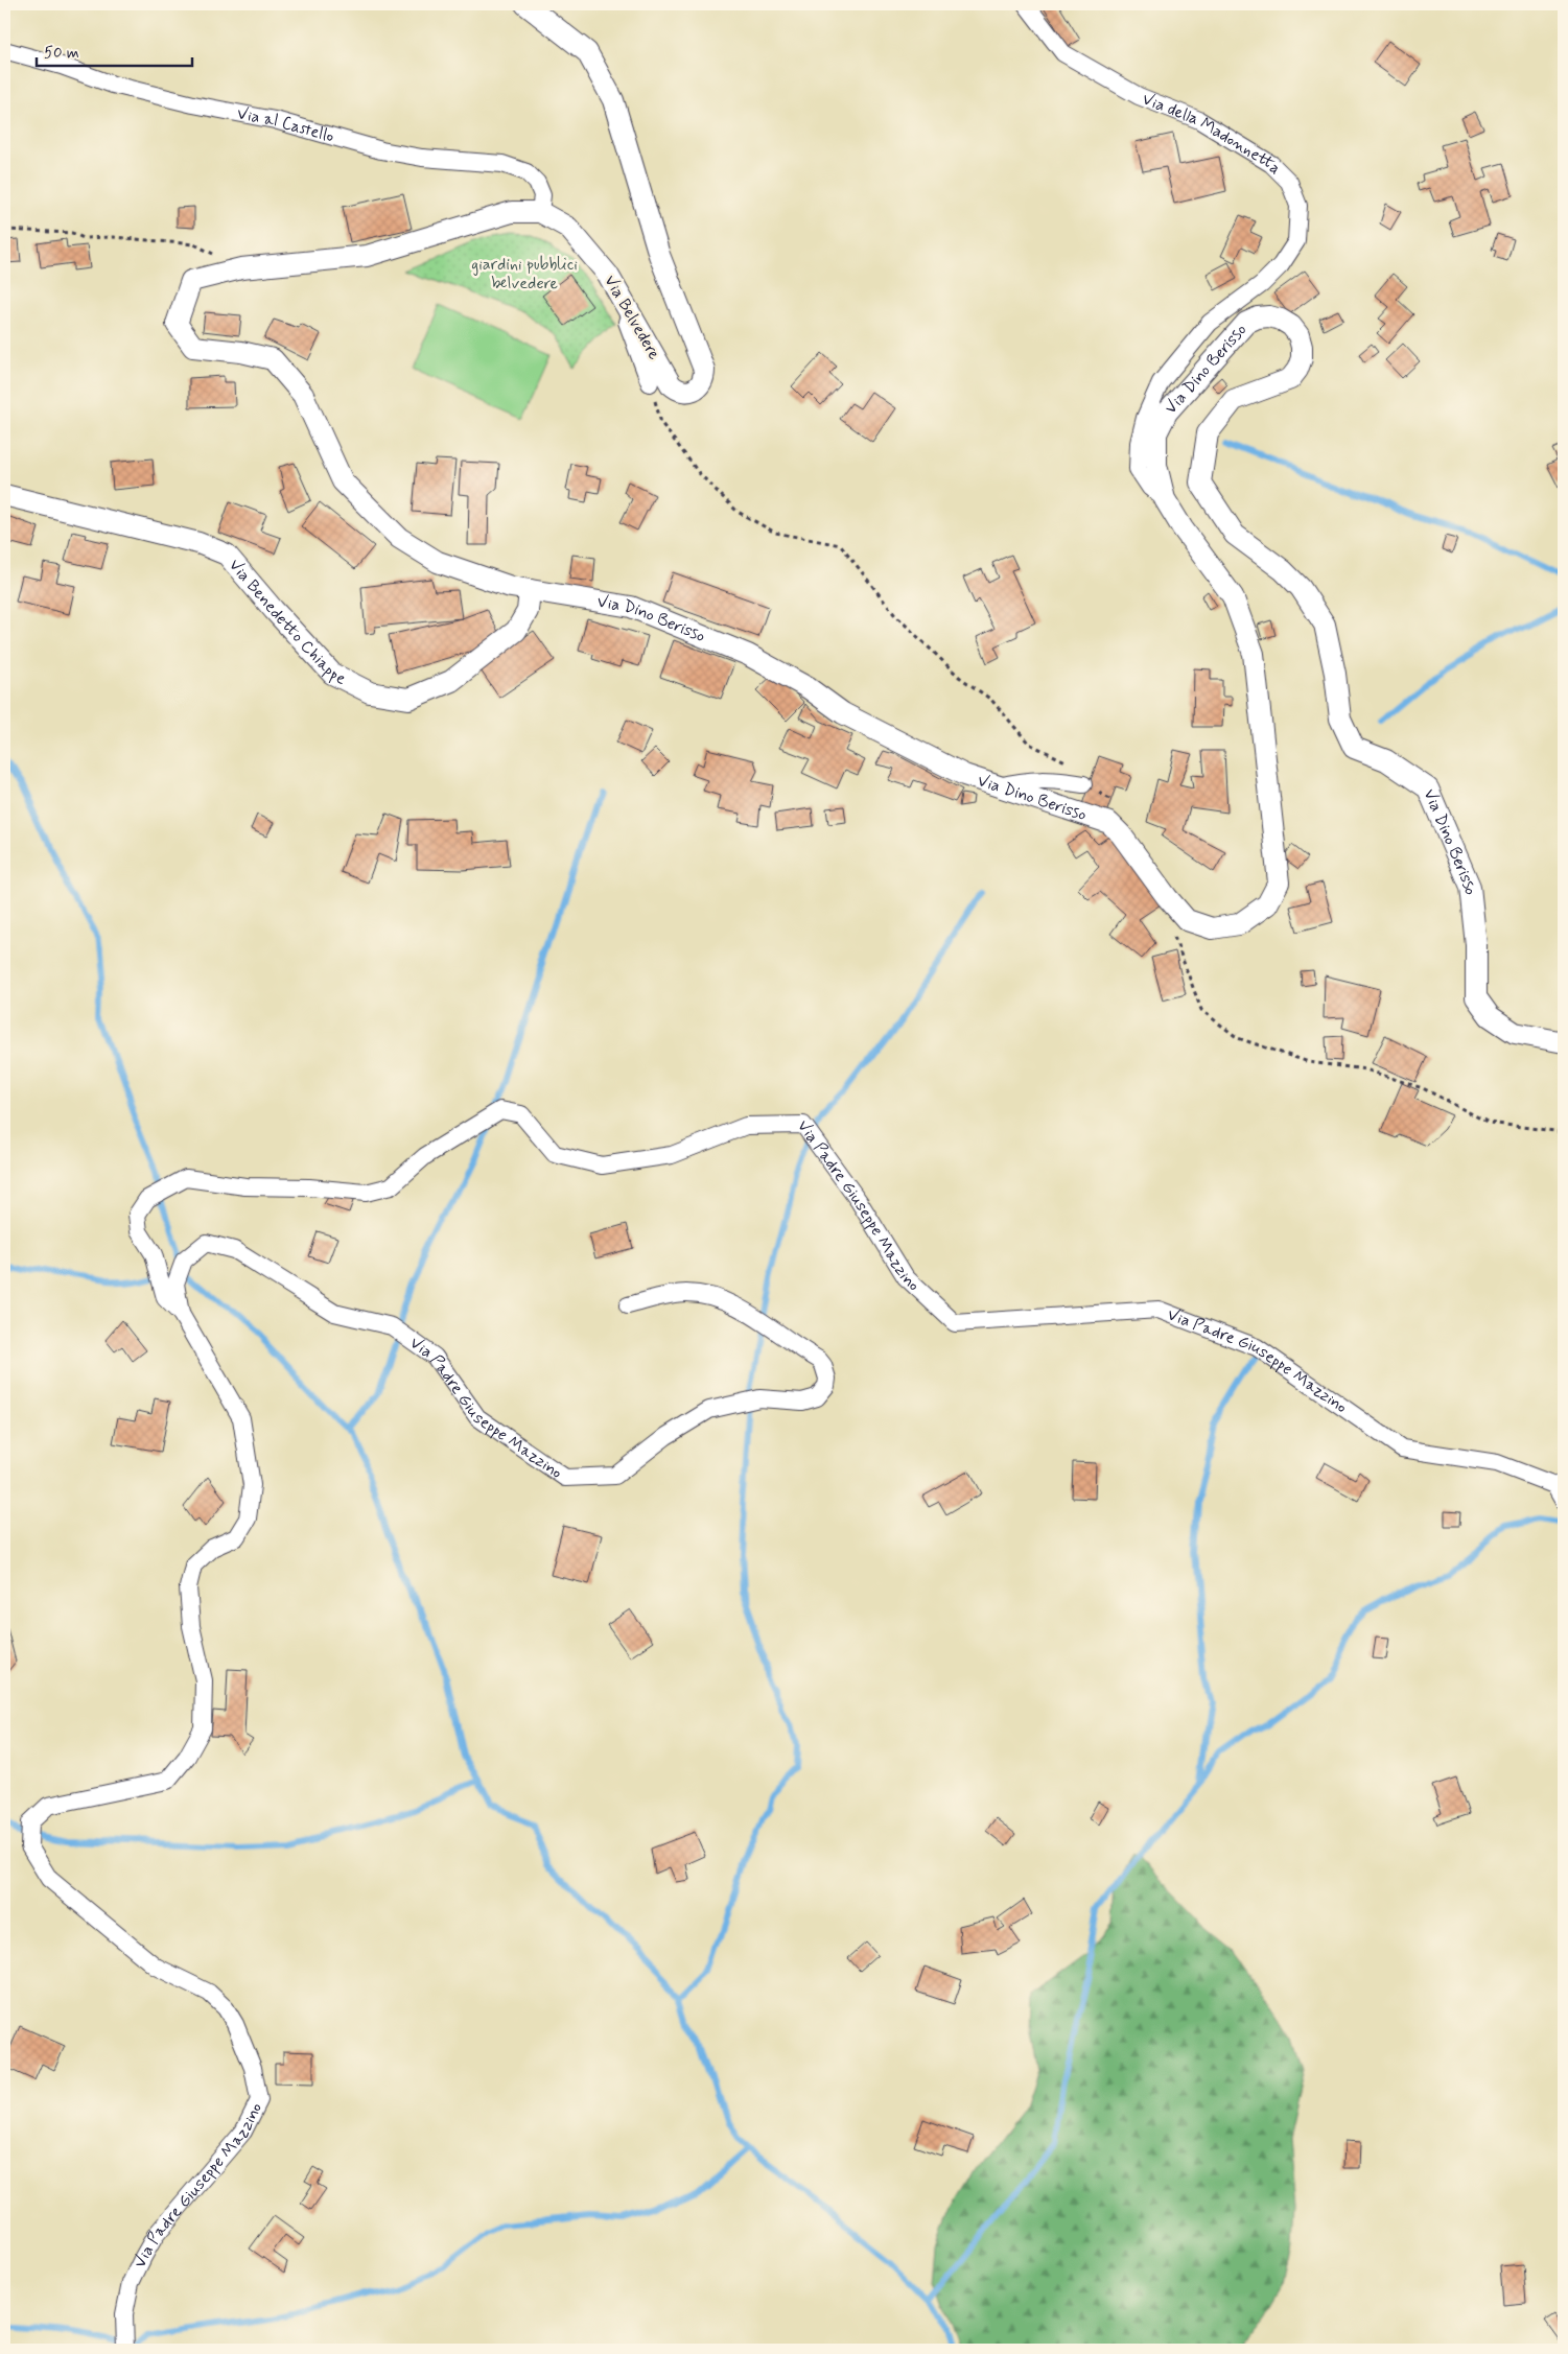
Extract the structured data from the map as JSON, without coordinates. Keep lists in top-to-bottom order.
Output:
{
  "streets": {
    "street": [
      "Via al Castello",
      "Via della Madonnetta",
      "Via Belvedere",
      "Via Dino Berisso",
      "Via Benedetto Chiappe",
      "Via Padre Giuseppe Mazzino"
    ]
  },
  "crossings": [
    ["Via al Castello", "Via Belvedere"],
    ["Via della Madonnetta", "Via Dino Berisso"],
    ["Via Belvedere", "Via Dino Berisso"],
    ["Via Dino Berisso", "Via Benedetto Chiappe"]
  ],
  "parks": ["giardini pubblici belvedere"],
  "scale_bar": "50 m"
}
